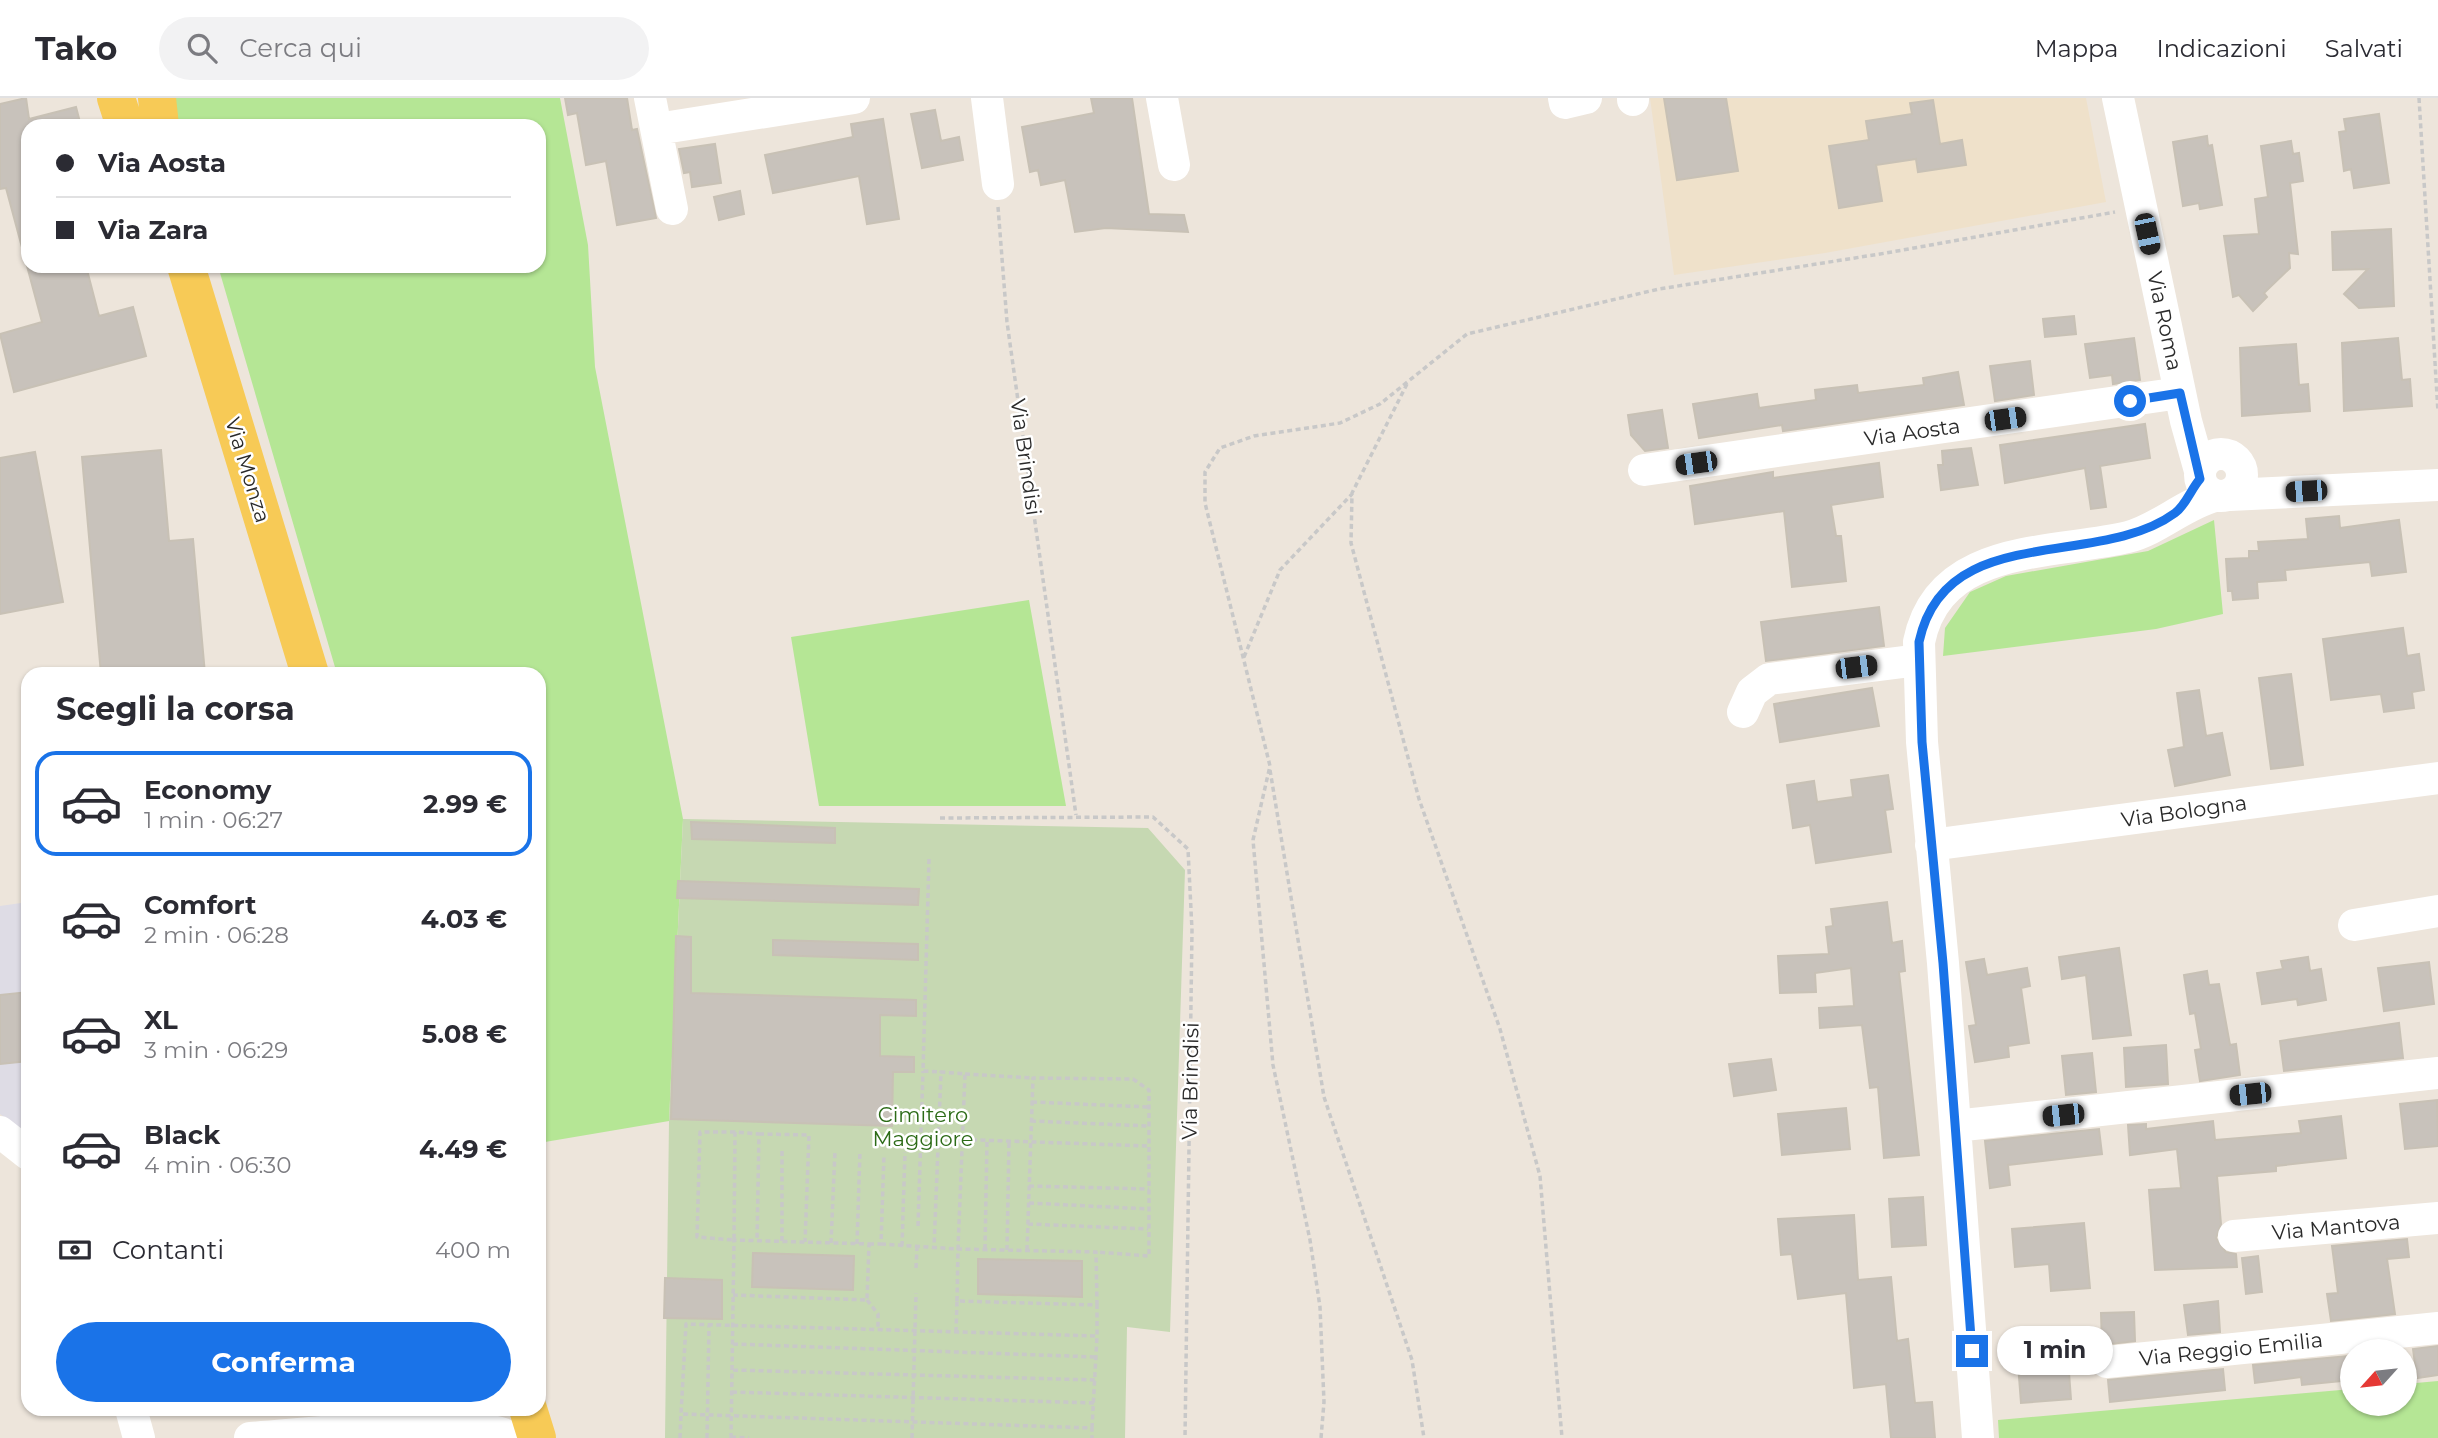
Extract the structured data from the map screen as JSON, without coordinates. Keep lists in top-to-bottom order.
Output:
{
  "streets": {
    "main road": ["Via Monza"],
    "street": [
      "Via Roma",
      "Via Aosta",
      "Via Bologna",
      "Via Mantova",
      "Via Reggio Emilia"
    ],
    "path": ["Via Brindisi"]
  },
  "crossings": [
    ["Via Roma", "Via Aosta"]
  ],
  "parks": ["Cimitero Maggiore"],
  "north": "bottom left",
  "page": {
    "header": "Tako",
    "search": "Cerca qui",
    "nav": ["Mappa", "Indicazioni", "Salvati"],
    "banner": ["Via Aosta", "Via Zara"],
    "heading": "Scegli la corsa",
    "list": [
      {
        "name": "Economy",
        "note": "1 min · 06:27",
        "value": "2.99 €"
      },
      {
        "name": "Comfort",
        "note": "2 min · 06:28",
        "value": "4.03 €"
      },
      {
        "name": "XL",
        "note": "3 min · 06:29",
        "value": "5.08 €"
      },
      {
        "name": "Black",
        "note": "4 min · 06:30",
        "value": "4.49 €"
      }
    ],
    "pay": ["Contanti", "400 m"],
    "buttons": "Conferma",
    "bubble": "1 min"
  }
}
